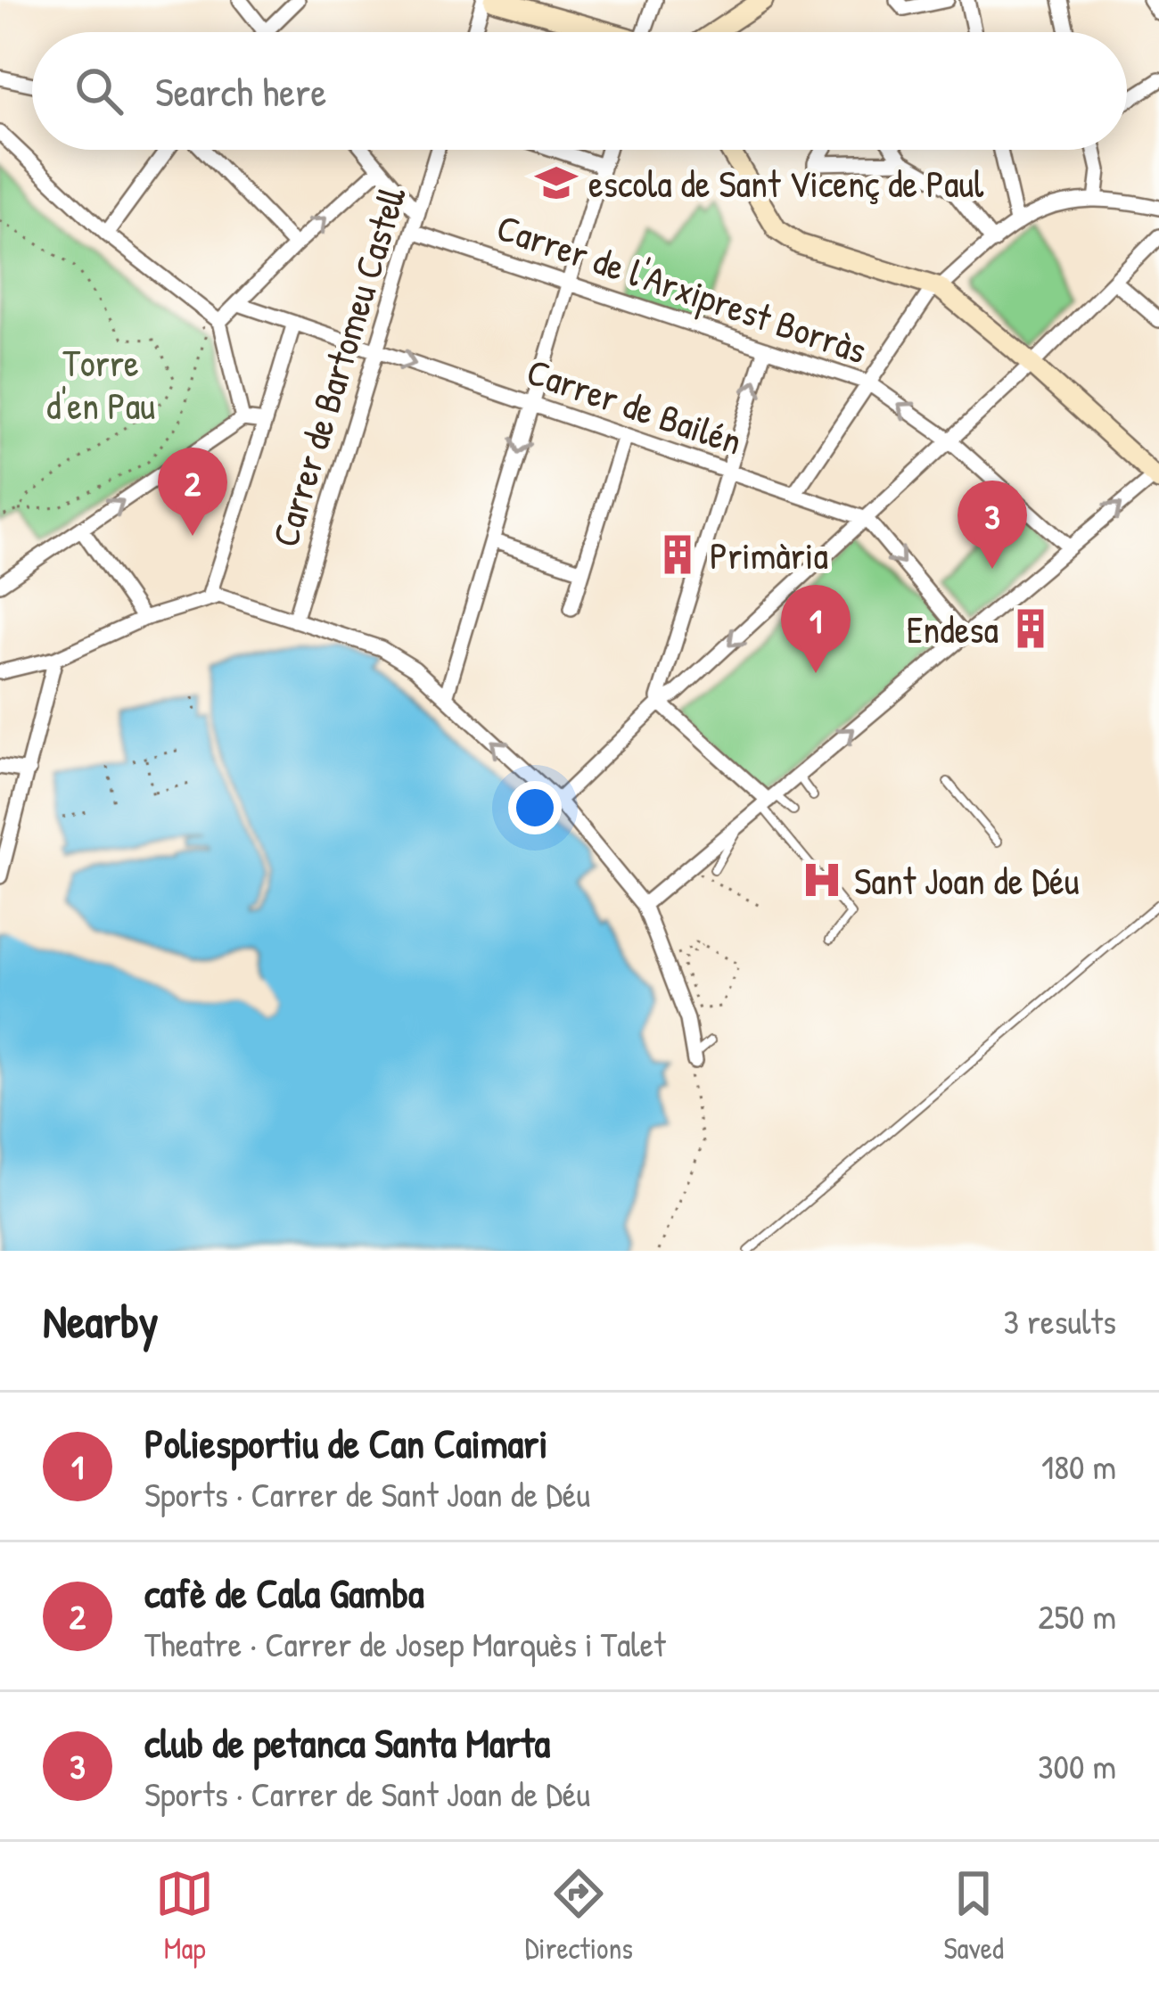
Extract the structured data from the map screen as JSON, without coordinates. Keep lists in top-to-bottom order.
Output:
{
  "streets": {
    "street": ["Carrer de l'Arxiprest Borràs", "Carrer de Bartomeu Castell", "Carrer de Bailén"]
  },
  "crossings": [
    ["Carrer de l'Arxiprest Borràs", "Carrer de Bartomeu Castell"],
    ["Carrer de Bartomeu Castell", "Carrer de Bailén"]
  ],
  "parks": ["Torre d'en Pau"],
  "places": {
    "school or university": ["escola de Sant Vicenç de Paul"],
    "building": ["Primària", "Endesa"],
    "hospital": ["Sant Joan de Déu"]
  },
  "page": {
    "search": "Search here",
    "pins": ["2", "3", "1"],
    "heading": ["Nearby", "3 results"],
    "list": [
      {
        "mark": "1",
        "name": "Poliesportiu de Can Caimari",
        "note": "Sports · Carrer de Sant Joan de Déu",
        "value": "180 m"
      },
      {
        "mark": "2",
        "name": "cafè de Cala Gamba",
        "note": "Theatre · Carrer de Josep Marquès i Talet",
        "value": "250 m"
      },
      {
        "mark": "3",
        "name": "club de petanca Santa Marta",
        "note": "Sports · Carrer de Sant Joan de Déu",
        "value": "300 m"
      }
    ],
    "nav": ["Map", "Directions", "Saved"]
  }
}
